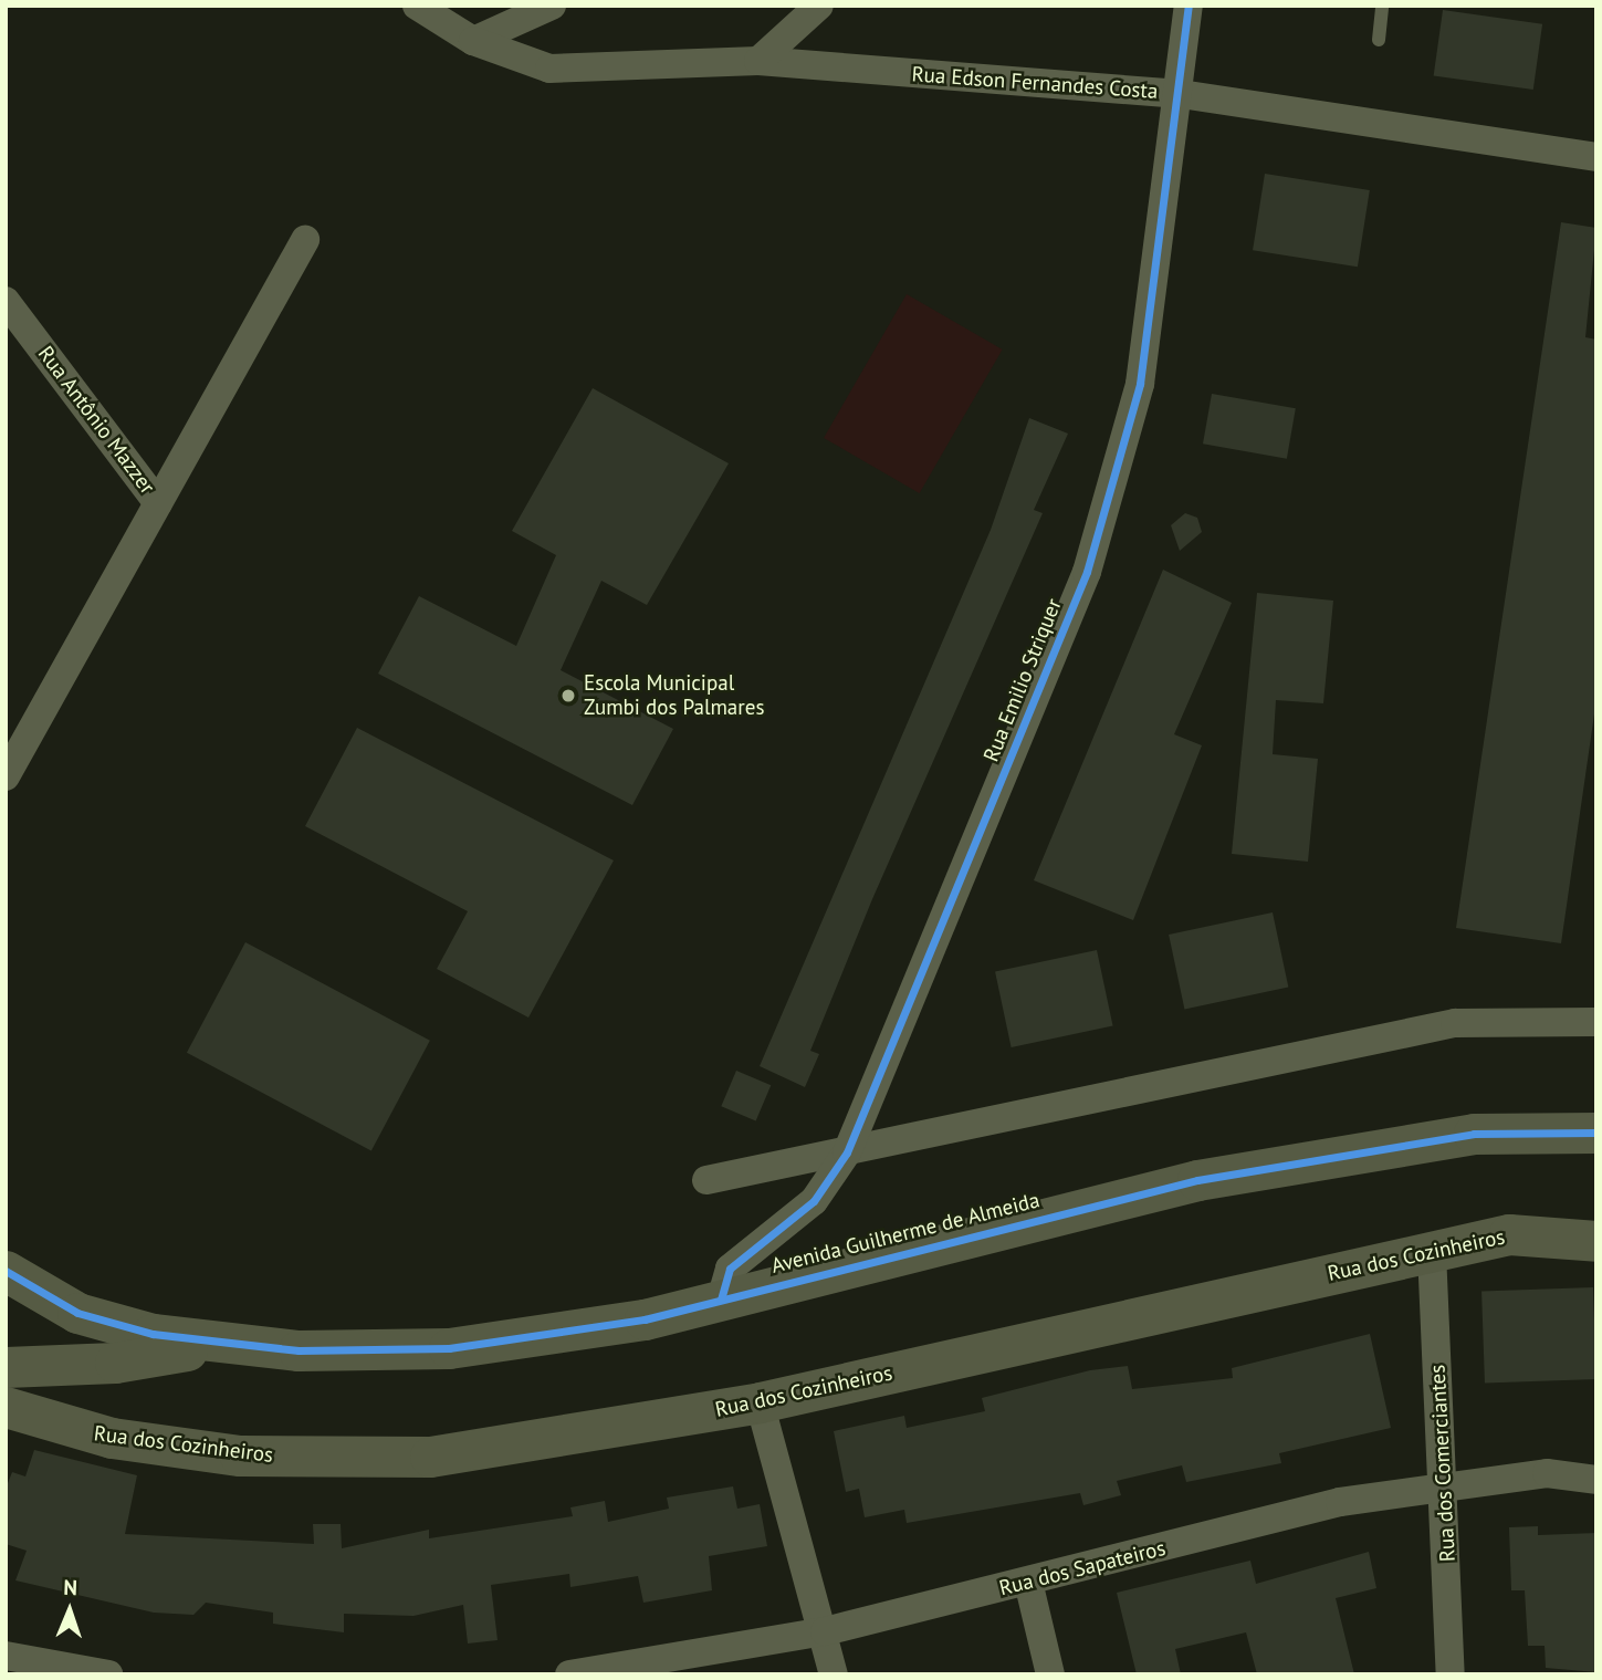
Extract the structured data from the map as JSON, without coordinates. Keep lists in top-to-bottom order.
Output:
{
  "streets": {
    "street": [
      "Rua Edson Fernandes Costa",
      "Rua Antônio Mazzer",
      "Rua Emilio Striquer",
      "Avenida Guilherme de Almeida",
      "Rua dos Cozinheiros",
      "Rua dos Comerciantes",
      "Rua dos Sapateiros"
    ]
  },
  "crossings": [
    ["Rua Edson Fernandes Costa", "Rua Emilio Striquer"],
    ["Rua Emilio Striquer", "Avenida Guilherme de Almeida"],
    ["Rua dos Cozinheiros", "Rua dos Comerciantes"],
    ["Rua dos Comerciantes", "Rua dos Sapateiros"]
  ],
  "places": ["Escola Municipal Zumbi dos Palmares"],
  "north": "top"
}
